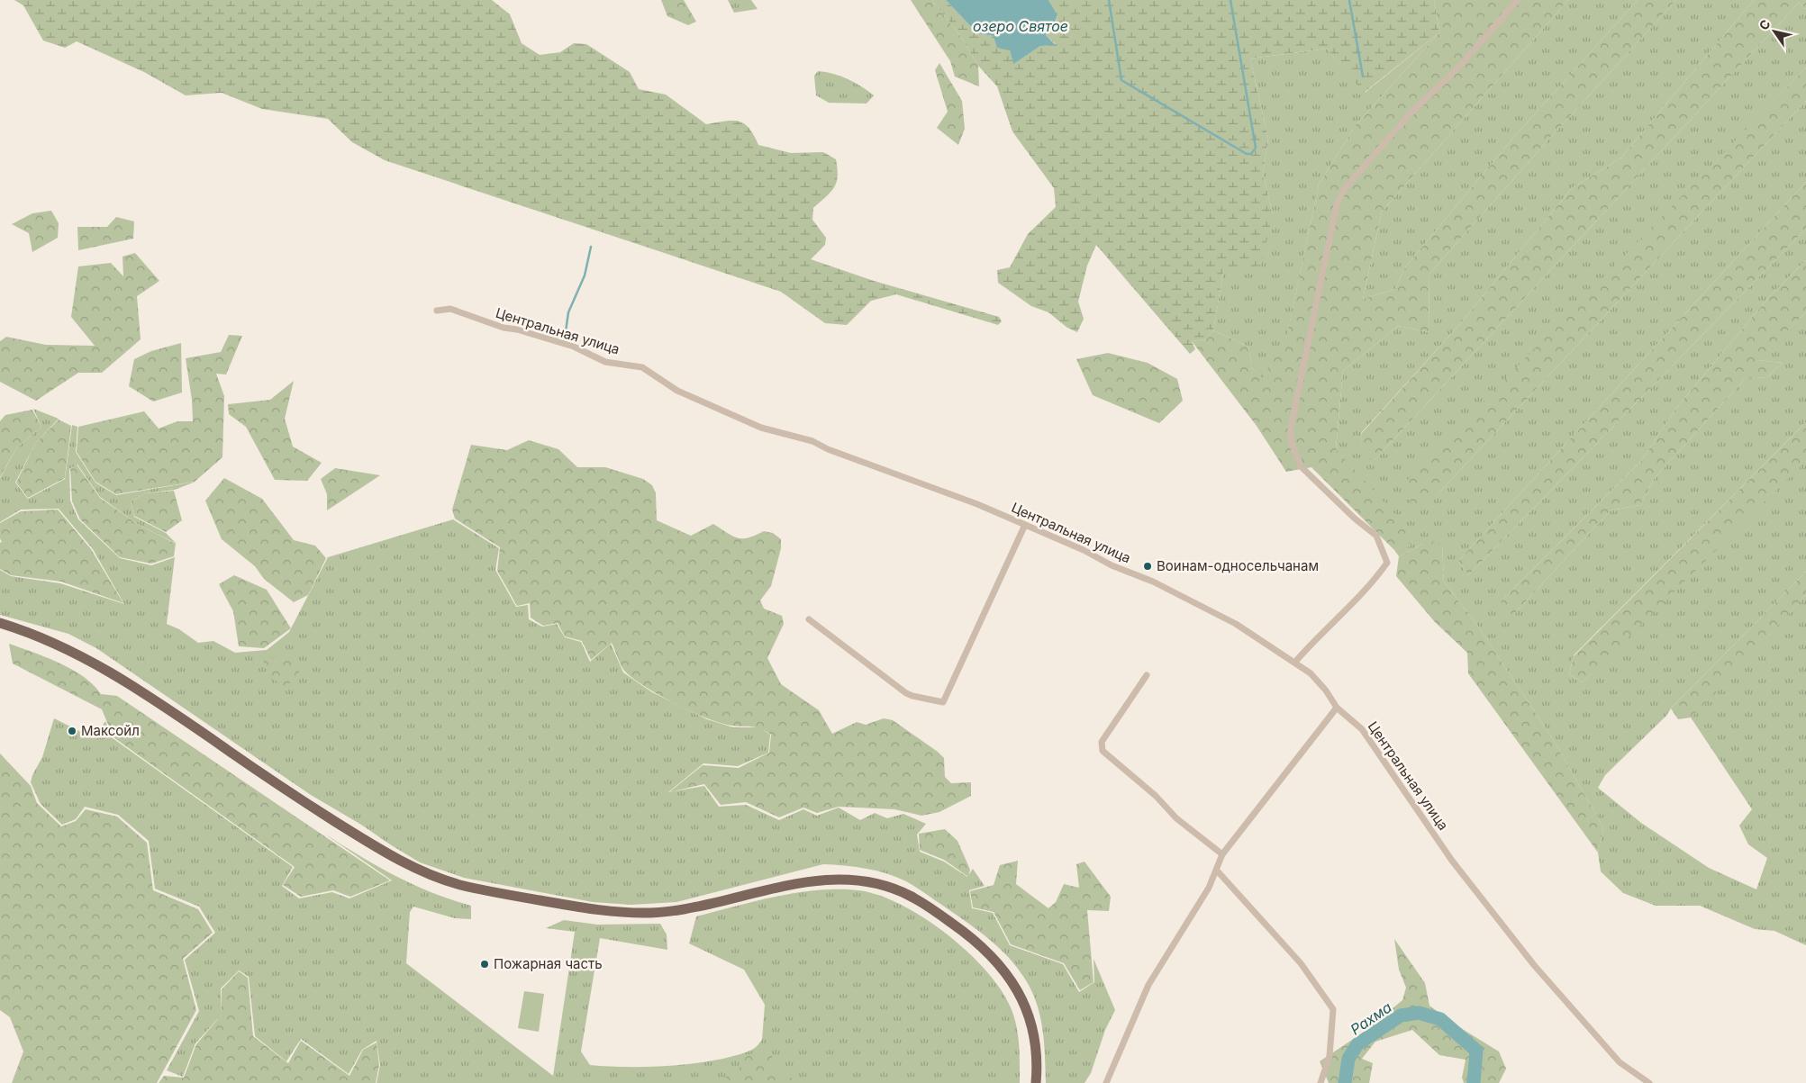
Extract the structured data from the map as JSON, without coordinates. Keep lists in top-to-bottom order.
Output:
{
  "streets": {
    "street": ["Центральная улица"]
  },
  "water": ["озеро Святое", "Рахма"],
  "places": ["Воинам-односельчанам", "Максойл", "Пожарная часть"],
  "north": "top left"
}
